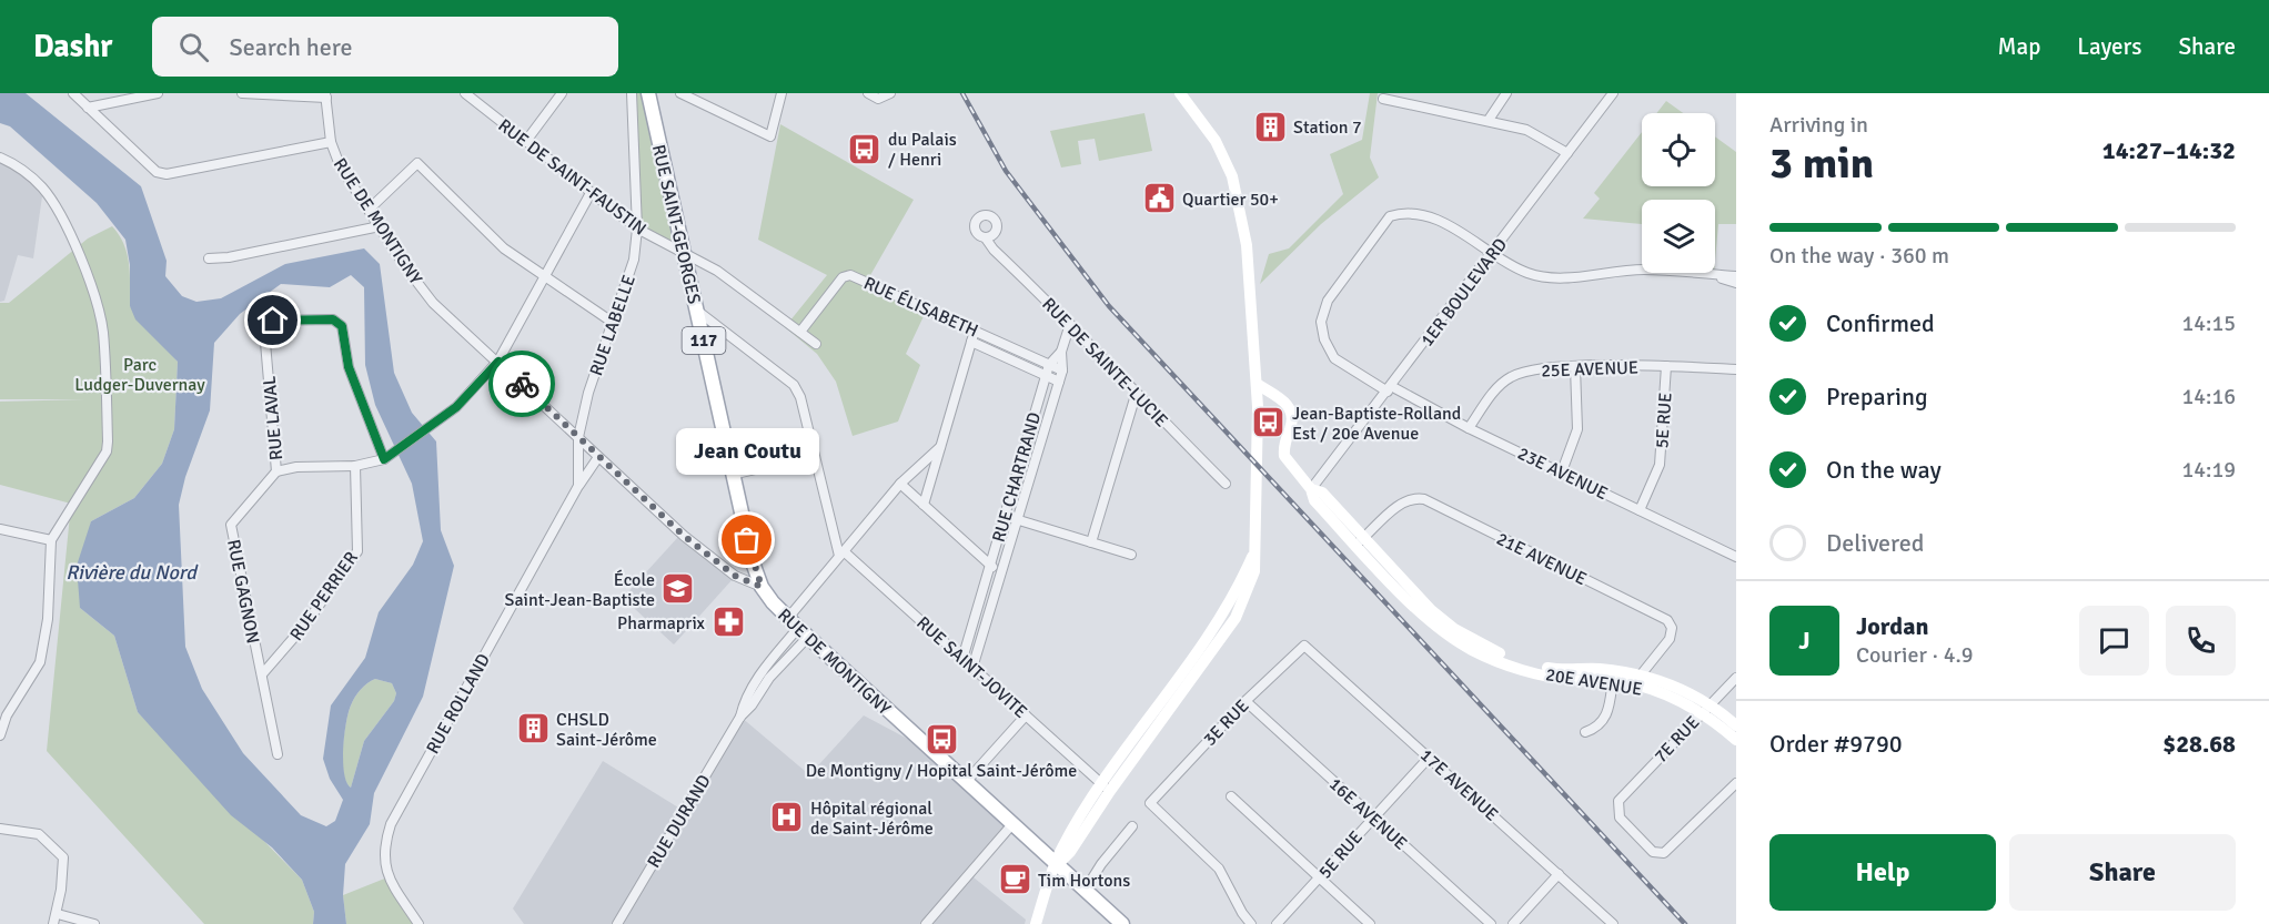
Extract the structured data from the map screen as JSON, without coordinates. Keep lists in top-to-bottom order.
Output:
{
  "streets": {
    "main road": ["RUE DE MONTIGNY", "RUE SAINT-GEORGES", "117"],
    "street": [
      "RUE DE SAINT-FAUSTIN",
      "1ER BOULEVARD",
      "RUE ÉLISABETH",
      "RUE LABELLE",
      "RUE DE SAINTE-LUCIE",
      "25E AVENUE",
      "RUE LAVAL",
      "5E RUE",
      "23E AVENUE",
      "RUE CHARTRAND",
      "21E AVENUE",
      "RUE GAGNON",
      "RUE PERRIER",
      "RUE SAINT-JOVITE",
      "20E AVENUE",
      "RUE ROLLAND",
      "3E RUE",
      "7E RUE",
      "17E AVENUE",
      "16E AVENUE",
      "RUE DURAND"
    ]
  },
  "crossings": [
    ["RUE DE SAINT-FAUSTIN", "RUE SAINT-GEORGES"],
    ["RUE DE SAINT-FAUSTIN", "RUE ÉLISABETH"],
    ["RUE DE SAINT-FAUSTIN", "RUE LABELLE"],
    ["RUE DE MONTIGNY", "RUE SAINT-GEORGES"],
    ["RUE DE MONTIGNY", "RUE LABELLE"],
    ["RUE DE MONTIGNY", "117"],
    ["RUE DE MONTIGNY", "RUE ROLLAND"],
    ["RUE DE MONTIGNY", "RUE DURAND"],
    ["1ER BOULEVARD", "23E AVENUE"],
    ["1ER BOULEVARD", "20E AVENUE"],
    ["RUE ÉLISABETH", "RUE CHARTRAND"],
    ["RUE LABELLE", "RUE ROLLAND"],
    ["RUE DE SAINTE-LUCIE", "RUE CHARTRAND"],
    ["25E AVENUE", "5E RUE"],
    ["25E AVENUE", "23E AVENUE"],
    ["RUE LAVAL", "RUE GAGNON"],
    ["5E RUE", "23E AVENUE"],
    ["5E RUE", "17E AVENUE"],
    ["5E RUE", "16E AVENUE"],
    ["RUE CHARTRAND", "RUE SAINT-JOVITE"],
    ["21E AVENUE", "20E AVENUE"],
    ["RUE GAGNON", "RUE PERRIER"],
    ["RUE SAINT-JOVITE", "RUE DURAND"],
    ["20E AVENUE", "7E RUE"],
    ["3E RUE", "17E AVENUE"],
    ["3E RUE", "16E AVENUE"]
  ],
  "water": ["Rivière du Nord"],
  "parks": ["Parc Ludger-Duvernay"],
  "places": {
    "building": ["Station 7", "CHSLD Saint-Jérôme"],
    "bus stop": ["du Palais / Henri", "Jean-Baptiste-Rolland Est / 20e Avenue", "De Montigny / Hopital Saint-Jérôme"],
    "public building": ["Quartier 50+"],
    "other": ["Jean Coutu"],
    "school or university": ["École Saint-Jean-Baptiste"],
    "pharmacy": ["Pharmaprix"],
    "hospital": ["Hôpital régional de Saint-Jérôme"],
    "cafe": ["Tim Hortons"]
  },
  "page": {
    "header": "Dashr",
    "search": "Search here",
    "nav": ["Map", "Layers", "Share"],
    "heading": ["3 min", "Arriving in", "14:27–14:32"],
    "panel": [
      "Jordan",
      "Courier · 4.9",
      "Order #9790",
      "$28.68"
    ],
    "bar": "On the way · 360 m",
    "list": [
      ["Confirmed", "14:15"],
      ["Preparing", "14:16"],
      ["On the way", "14:19"],
      "Delivered"
    ],
    "bubble": "Jean Coutu",
    "round": "J",
    "buttons": ["Help", "Share"]
  }
}
